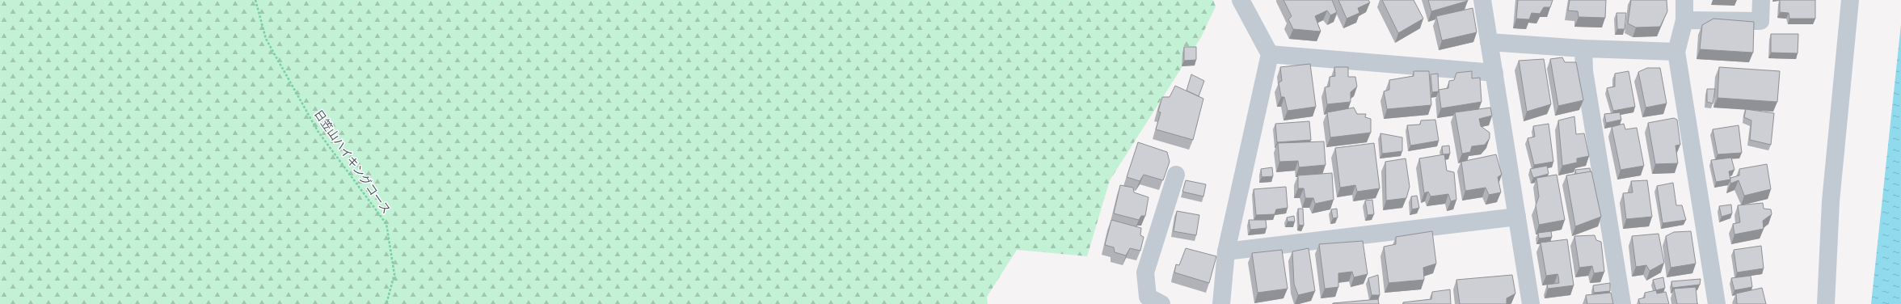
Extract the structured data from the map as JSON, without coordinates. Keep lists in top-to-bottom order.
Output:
{
  "streets": {
    "path": ["日笠山ハイキングコース"]
  }
}
